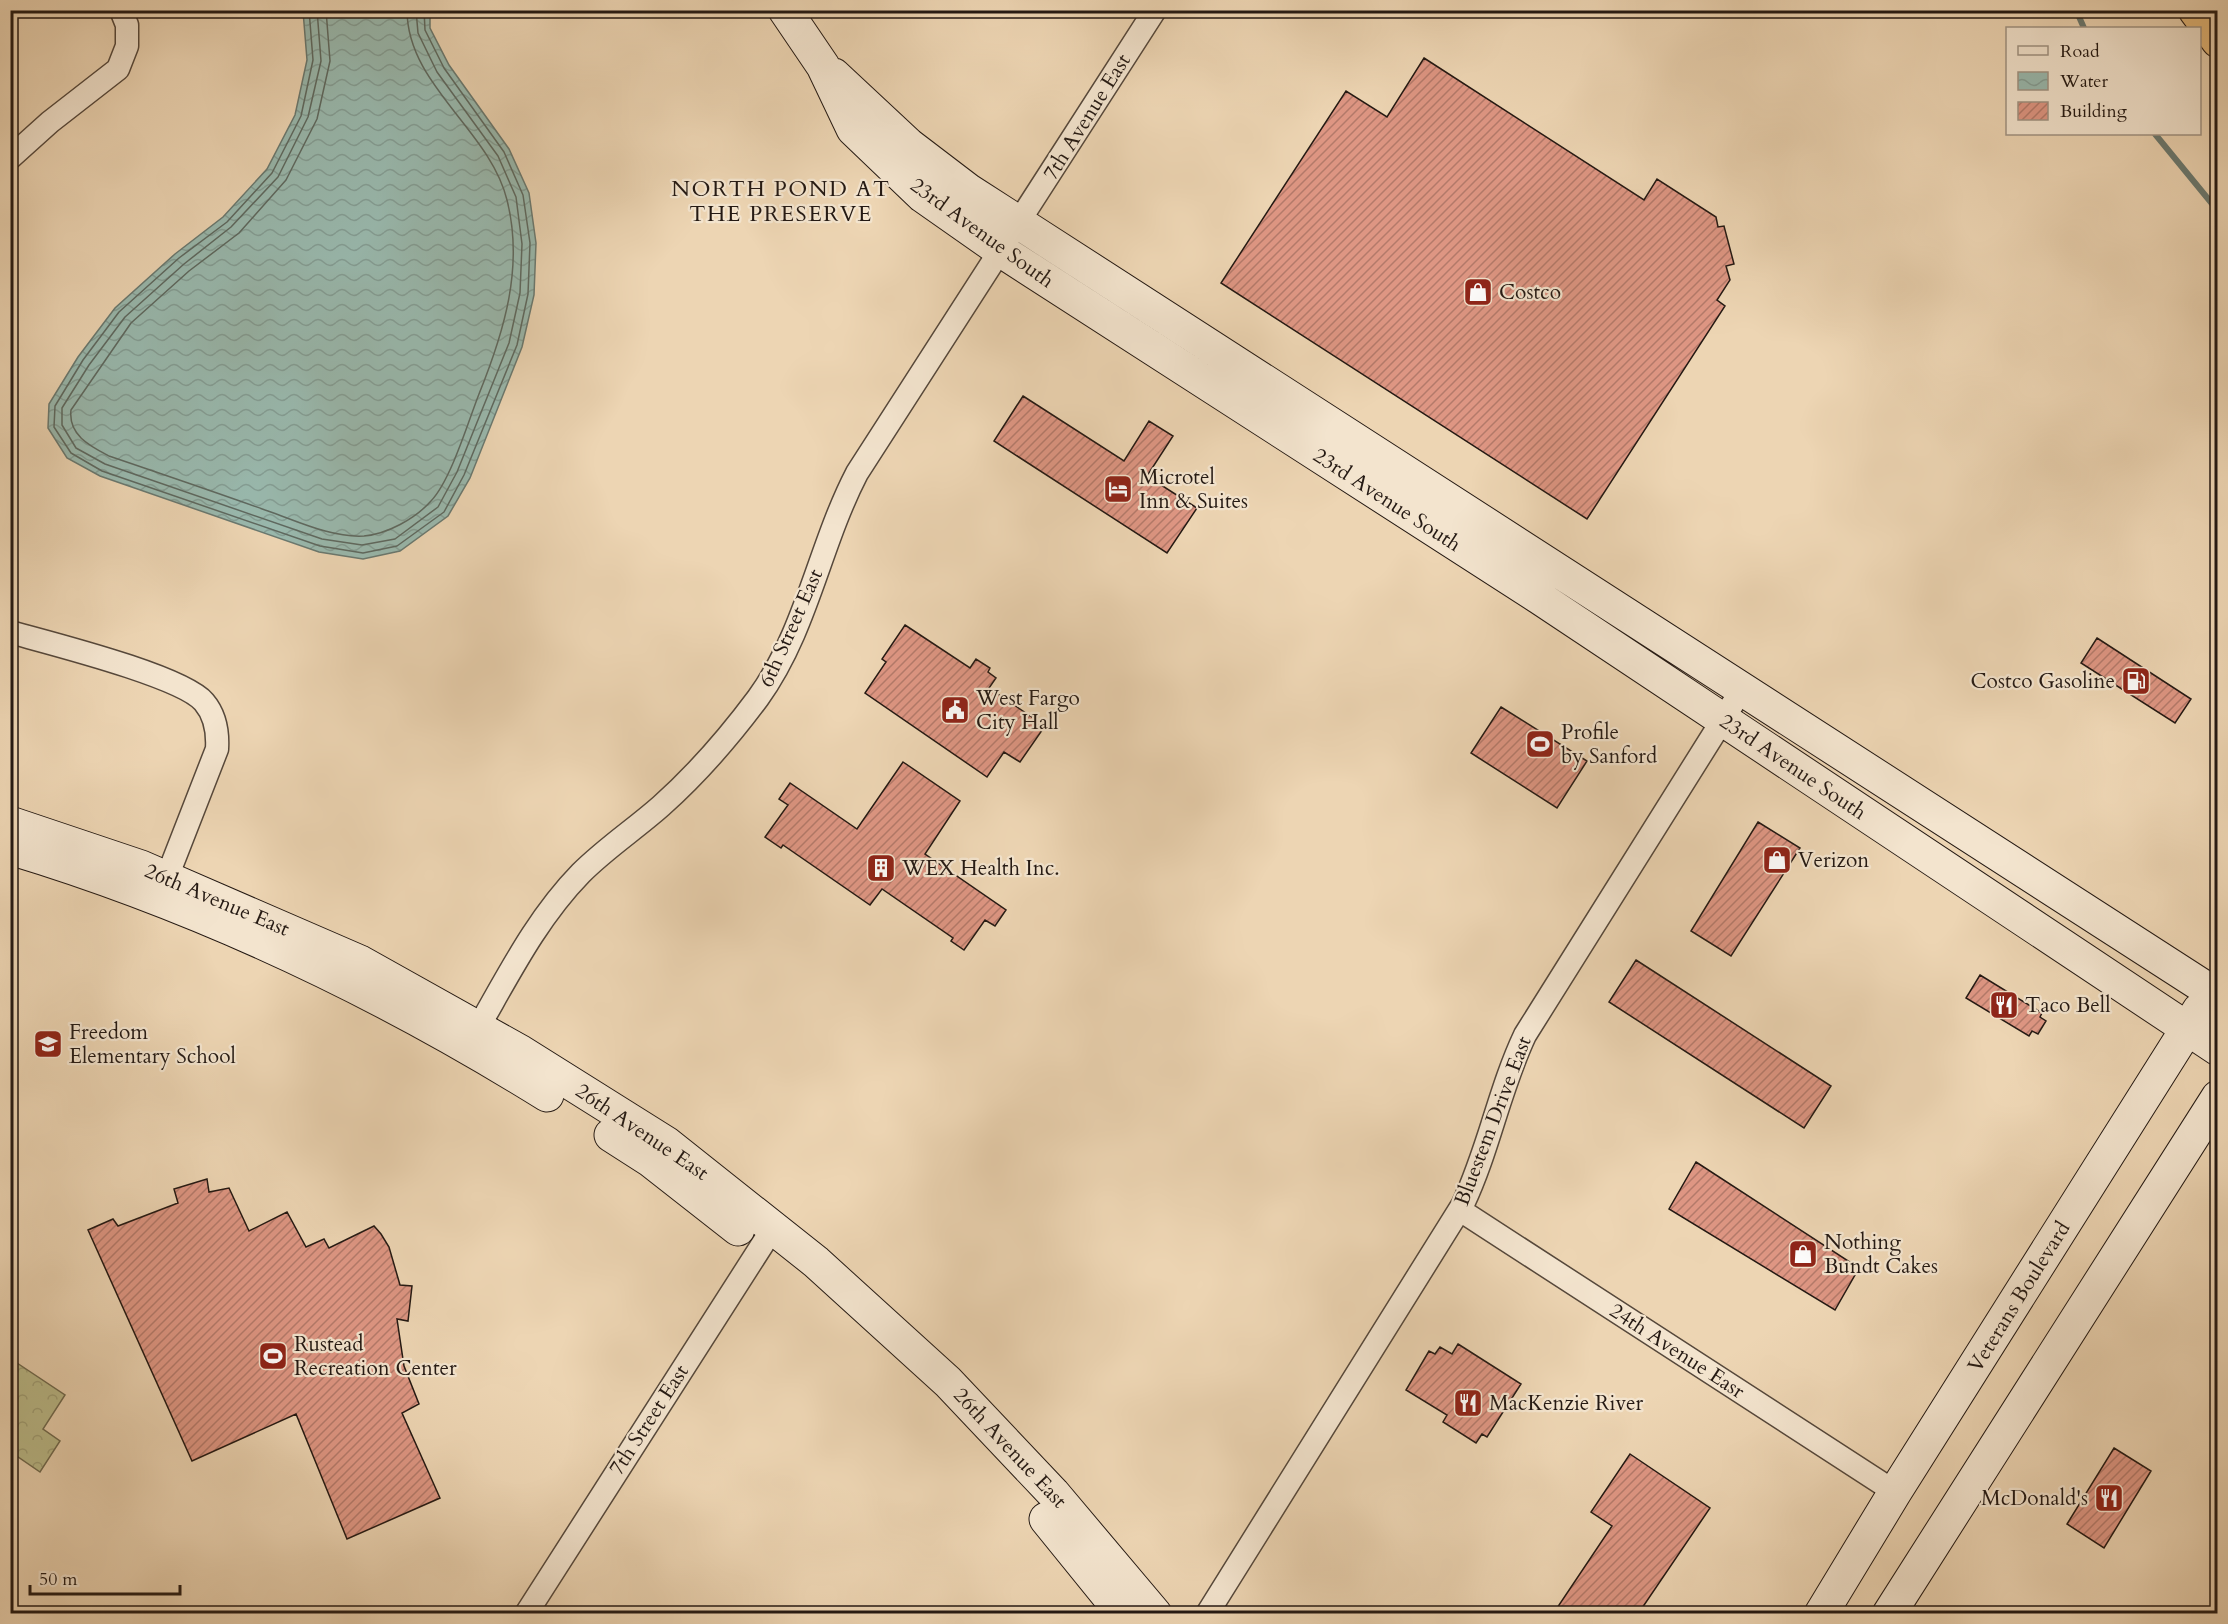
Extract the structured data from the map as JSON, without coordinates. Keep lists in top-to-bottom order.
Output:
{
  "streets": {
    "street": [
      "7th Avenue East",
      "23rd Avenue South",
      "6th Street East",
      "26th Avenue East",
      "Bluestem Drive East",
      "Veterans Boulevard",
      "24th Avenue Easr",
      "7th Street East"
    ]
  },
  "crossings": [
    ["7th Avenue East", "23rd Avenue South"],
    ["7th Avenue East", "6th Street East"],
    ["23rd Avenue South", "6th Street East"],
    ["23rd Avenue South", "Bluestem Drive East"],
    ["23rd Avenue South", "Veterans Boulevard"],
    ["6th Street East", "26th Avenue East"],
    ["26th Avenue East", "7th Street East"],
    ["Bluestem Drive East", "24th Avenue Easr"],
    ["Veterans Boulevard", "24th Avenue Easr"]
  ],
  "districts": ["NORTH POND AT THE PRESERVE"],
  "places": {
    "shop": ["Costco", "Verizon", "Nothing Bundt Cakes"],
    "hotel": ["Microtel Inn & Suites"],
    "fuel station": ["Costco Gasoline"],
    "public building": ["West Fargo City Hall"],
    "sports": ["Profile by Sanford", "Rustead Recreation Center"],
    "building": ["WEX Health Inc."],
    "restaurant": ["Taco Bell", "MacKenzie River", "McDonald's"],
    "school or university": ["Freedom Elementary School"]
  },
  "legend": ["Road", "Water", "Building"],
  "scale_bar": "50 m"
}
